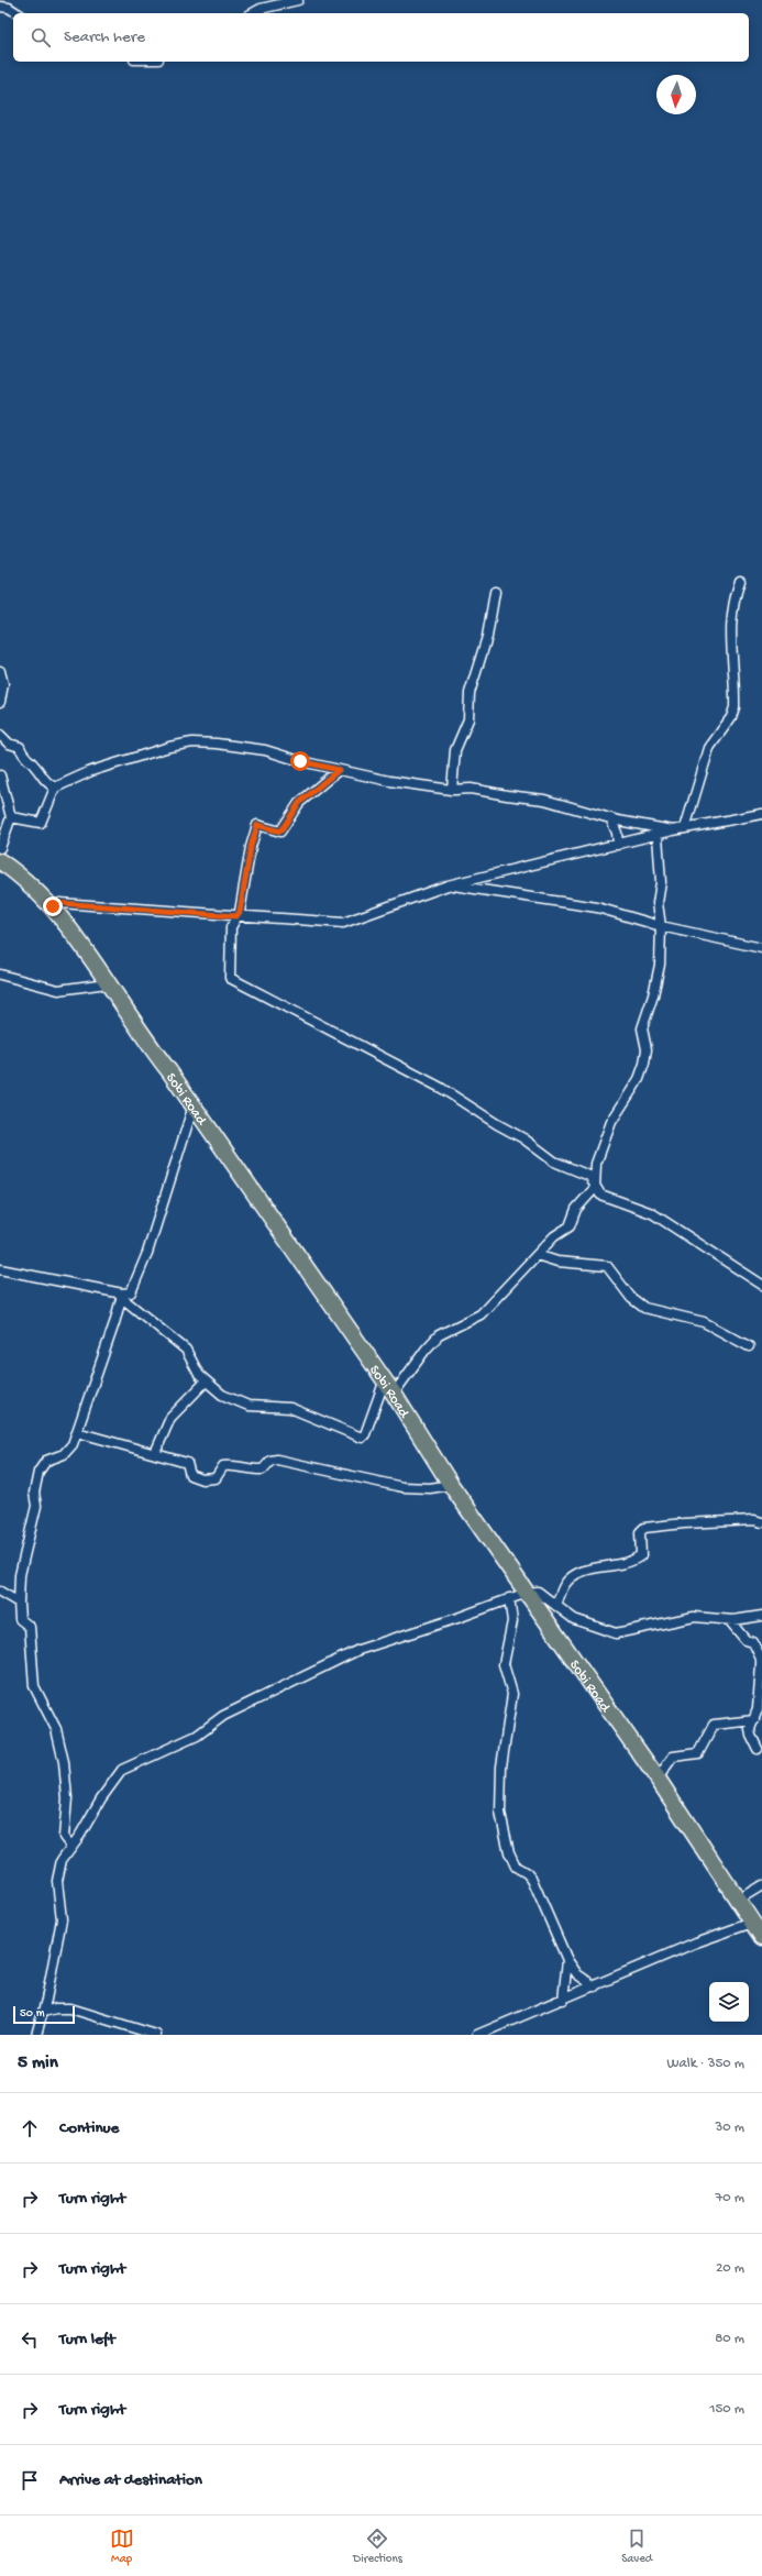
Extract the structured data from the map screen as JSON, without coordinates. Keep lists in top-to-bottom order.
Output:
{
  "streets": {
    "highway": ["Sobi Road"]
  },
  "scale_bar": "50 m",
  "north": "bottom",
  "page": {
    "search": "Search here",
    "scale": "50 m",
    "heading": ["5 min", "Walk · 350 m"],
    "list": [
      ["Continue", "30 m"],
      ["Turn right", "70 m"],
      ["Turn right", "20 m"],
      ["Turn left", "80 m"],
      ["Turn right", "150 m"],
      "Arrive at destination"
    ],
    "nav": ["Map", "Directions", "Saved"]
  }
}
